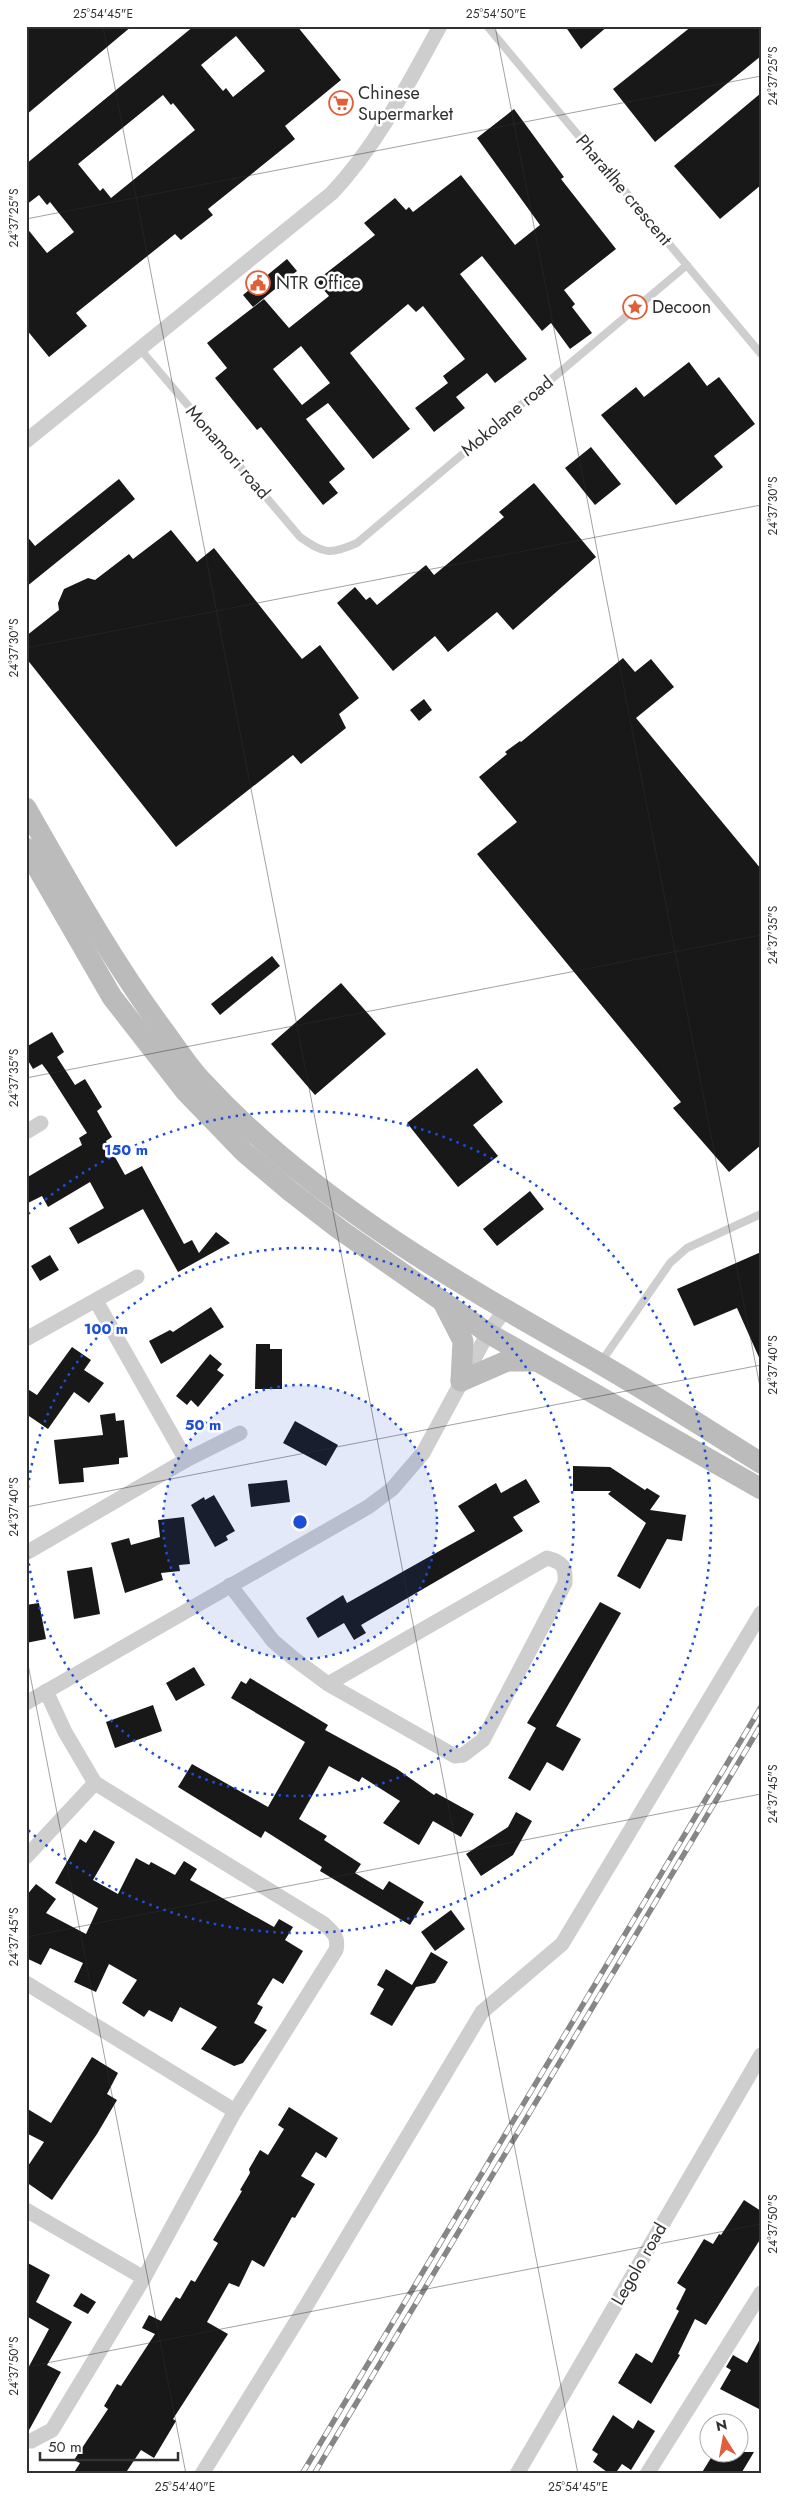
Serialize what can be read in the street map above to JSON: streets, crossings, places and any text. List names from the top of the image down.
{
  "streets": {
    "street": ["Legolo road"],
    "lane": ["Pharatlhe crescent", "Mokolane road", "Monamori road"]
  },
  "crossings": [
    ["Pharatlhe crescent", "Mokolane road"],
    ["Mokolane road", "Monamori road"]
  ],
  "places": {
    "supermarket": ["Chinese Supermarket"],
    "public building": ["NTR Office"],
    "place": ["Decoon"]
  },
  "scale_bar": "50 m",
  "north": "top",
  "coordinates": [
    "25°54'45\"E",
    "25°54'50\"E",
    "24°37'25\"S",
    "24°37'30\"S",
    "24°37'35\"S",
    "24°37'40\"S",
    "24°37'45\"S",
    "24°37'50\"S",
    "25°54'40\"E"
  ],
  "rings": ["150 m", "100 m", "50 m"]
}
